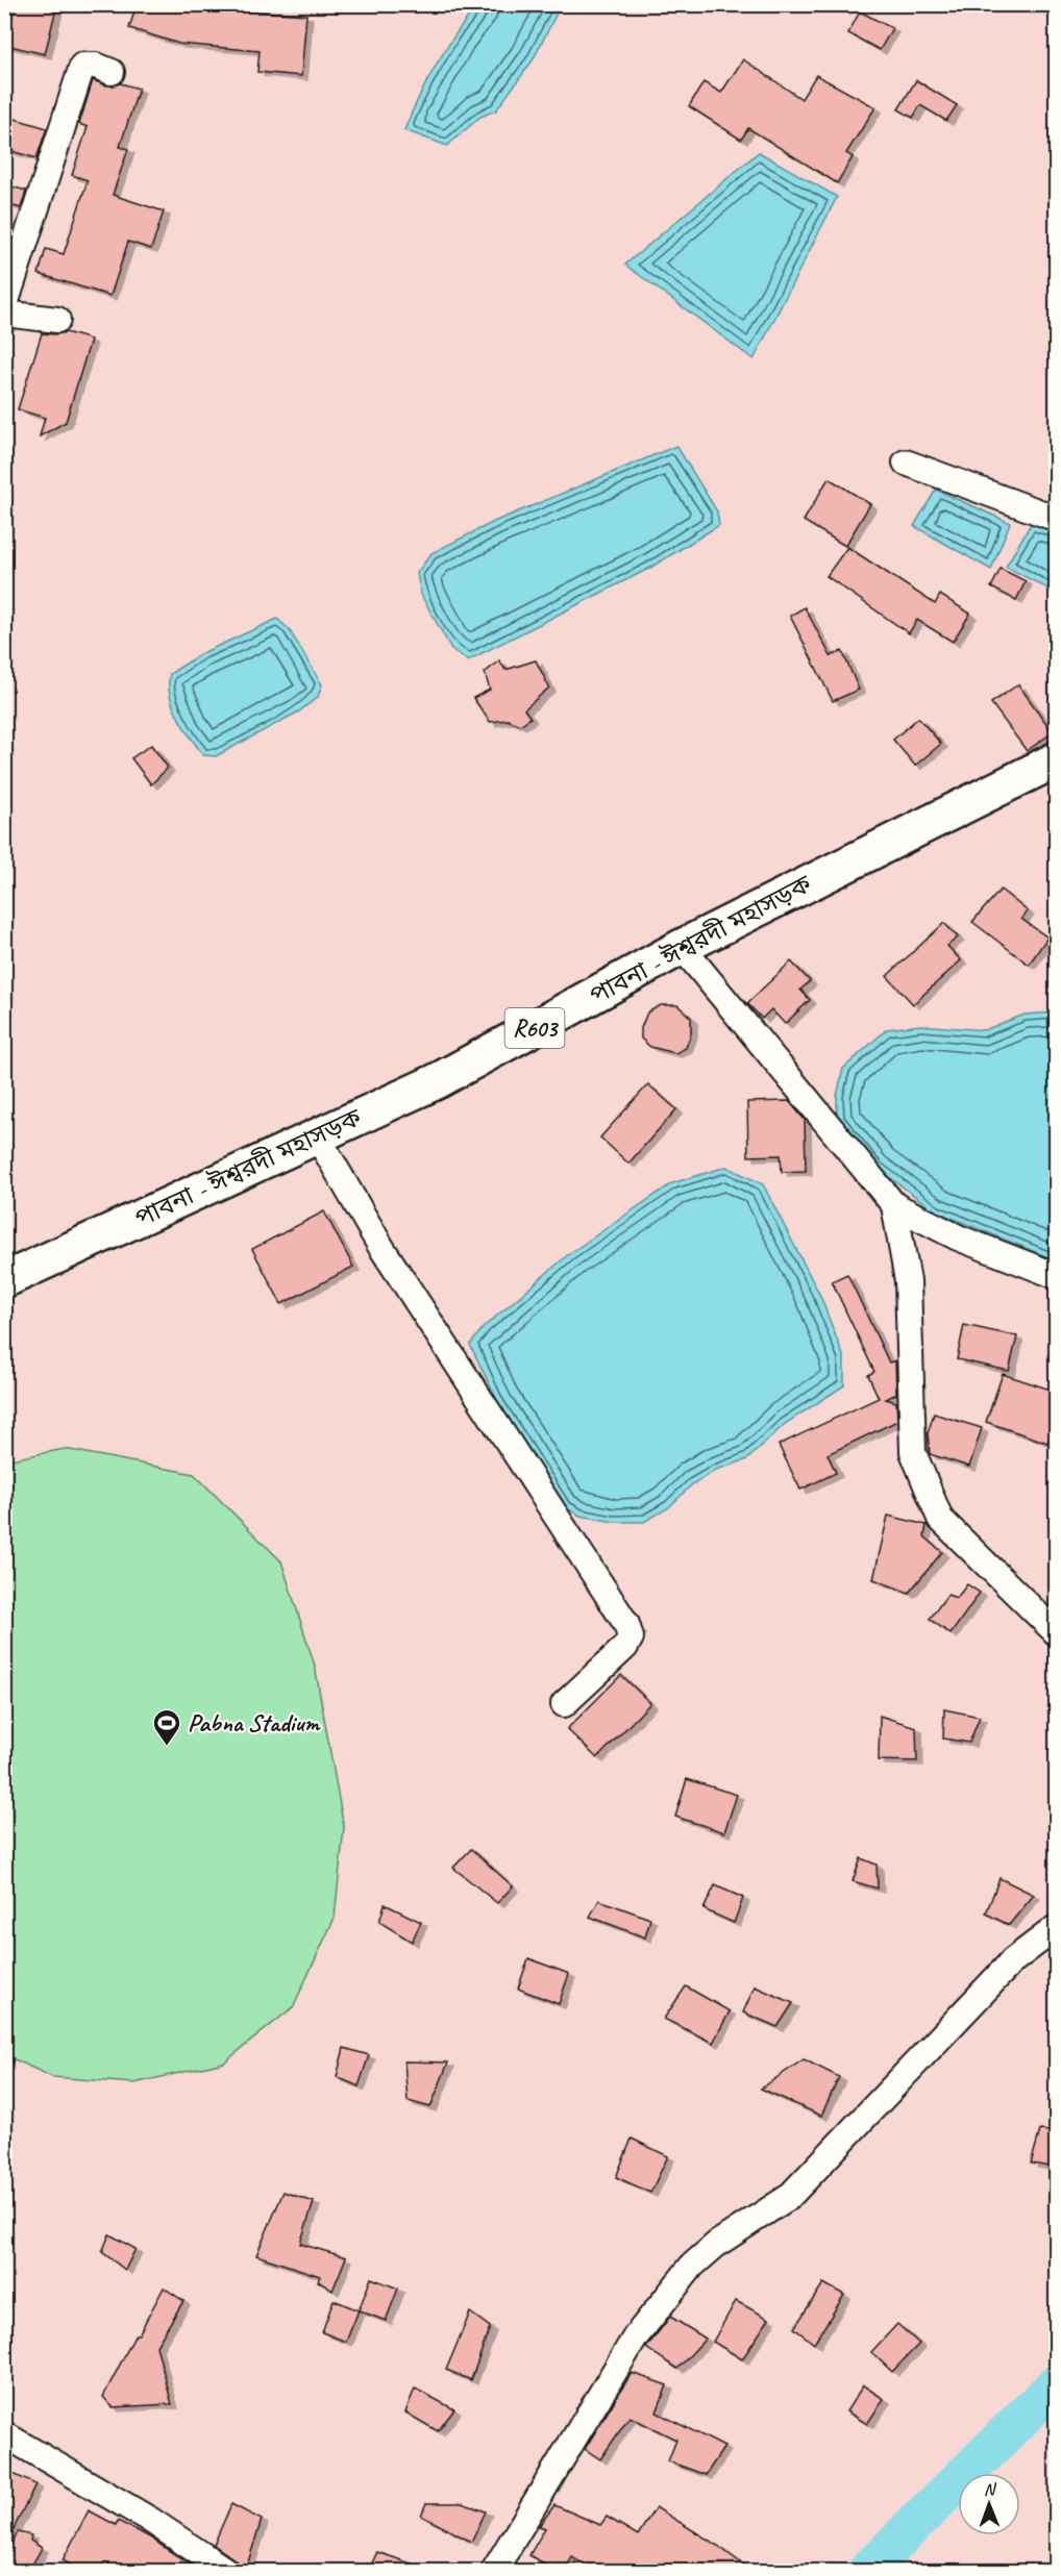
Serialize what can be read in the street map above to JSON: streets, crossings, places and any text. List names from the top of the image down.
{
  "streets": {
    "main road": ["পাবনা - ঈশ্বরদী মহাসড়ক", "R603"]
  },
  "places": {
    "sports": ["Pabna Stadium"]
  },
  "north": "top"
}
